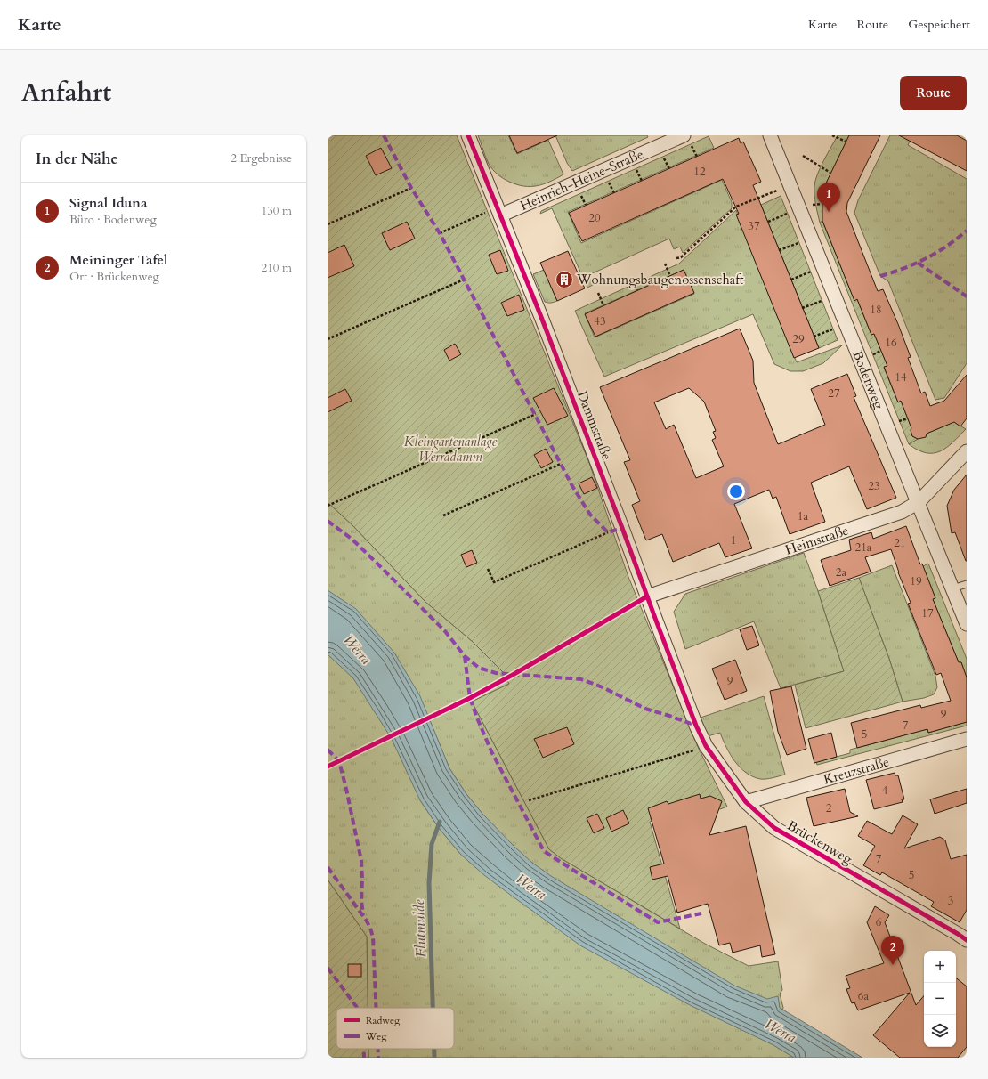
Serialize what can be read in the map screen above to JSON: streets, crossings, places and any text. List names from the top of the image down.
{
  "streets": {
    "street": [
      "Heinrich-Heine-Straße",
      "Bodenweg",
      "Dammstraße",
      "Heimstraße",
      "Kreuzstraße",
      "Brückenweg"
    ]
  },
  "crossings": [
    ["Heinrich-Heine-Straße", "Dammstraße"],
    ["Bodenweg", "Heimstraße"],
    ["Dammstraße", "Heimstraße"],
    ["Dammstraße", "Brückenweg"],
    ["Kreuzstraße", "Brückenweg"]
  ],
  "water": ["Werra", "Flutmulde"],
  "parks": ["Kleingartenanlage Werradamm"],
  "places": {
    "building": ["Wohnungsbaugenossenschaft"]
  },
  "house_numbers": [
    "12",
    "20",
    "37",
    "18",
    "43",
    "29",
    "16",
    "14",
    "27",
    "23",
    "1a",
    "1",
    "21",
    "21a",
    "2a",
    "19",
    "17",
    "9",
    "9",
    "7",
    "5",
    "4",
    "2",
    "7",
    "5",
    "3",
    "6",
    "6a"
  ],
  "legend": ["Radweg", "Weg"],
  "page": {
    "header": "Karte",
    "nav": ["Karte", "Route", "Gespeichert"],
    "title": "Anfahrt",
    "buttons": "Route",
    "heading": ["In der Nähe", "2 Ergebnisse"],
    "list": [
      {
        "mark": "1",
        "name": "Signal Iduna",
        "note": "Büro · Bodenweg",
        "value": "130 m"
      },
      {
        "mark": "2",
        "name": "Meininger Tafel",
        "note": "Ort · Brückenweg",
        "value": "210 m"
      }
    ],
    "pins": ["1", "2"],
    "map_buttons": ["+", "−"]
  }
}
